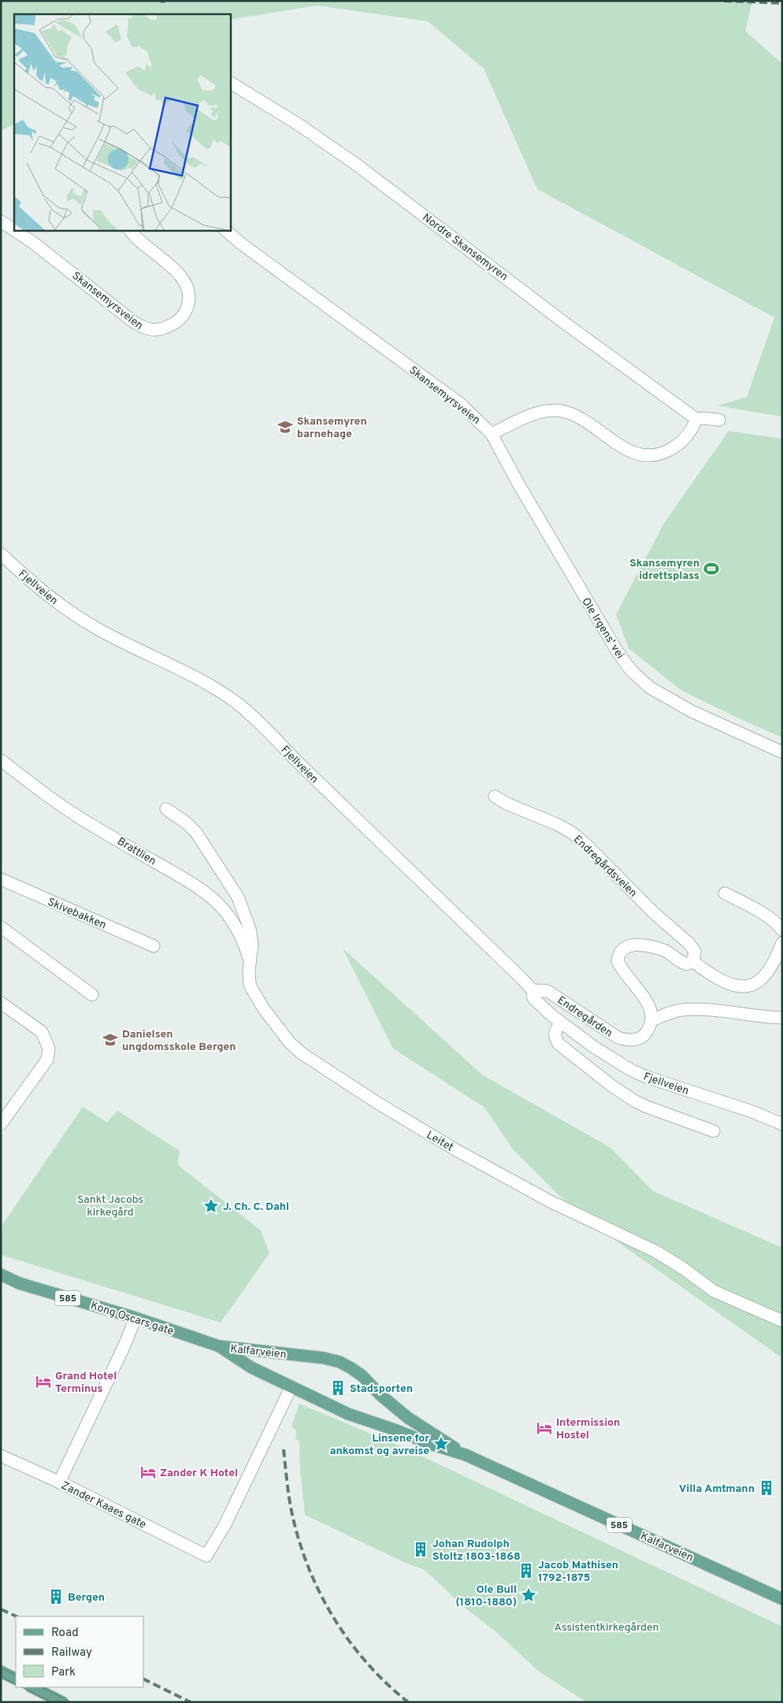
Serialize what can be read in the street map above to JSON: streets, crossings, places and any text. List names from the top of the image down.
{
  "streets": {
    "main road": ["585", "Kong Oscars gate", "Kalfarveien"],
    "street": [
      "Nordre Skansemyren",
      "Skansemyrsveien",
      "Fjellveien",
      "Ole Irgens' vei",
      "Brattlien",
      "Endregårdsveien",
      "Skivebakken",
      "Endregården",
      "Leitet",
      "Zander Kaaes gate"
    ]
  },
  "crossings": [
    ["Skansemyrsveien", "Ole Irgens' vei"],
    ["Fjellveien", "Endregården"],
    ["Brattlien", "Leitet"],
    ["Kong Oscars gate", "Kalfarveien"],
    ["Kalfarveien", "Zander Kaaes gate"]
  ],
  "parks": ["Sankt Jacobs kirkegård", "Assistentkirkegården"],
  "places": {
    "school or university": ["Skansemyren barnehage", "Danielsen ungdomsskole Bergen"],
    "sports": ["Skansemyren idrettsplass"],
    "place": ["J. Ch. C. Dahl", "Linsene for ankomst og avreise", "Ole Bull (1810-1880)"],
    "hotel": ["Grand Hotel Terminus", "Intermission Hostel", "Zander K Hotel"],
    "building": [
      "Stadsporten",
      "Villa Amtmann",
      "Johan Rudolph Stoltz 1803-1868",
      "Jacob Mathisen 1792-1875",
      "Bergen"
    ]
  },
  "legend": ["Road", "Railway", "Park"]
}
